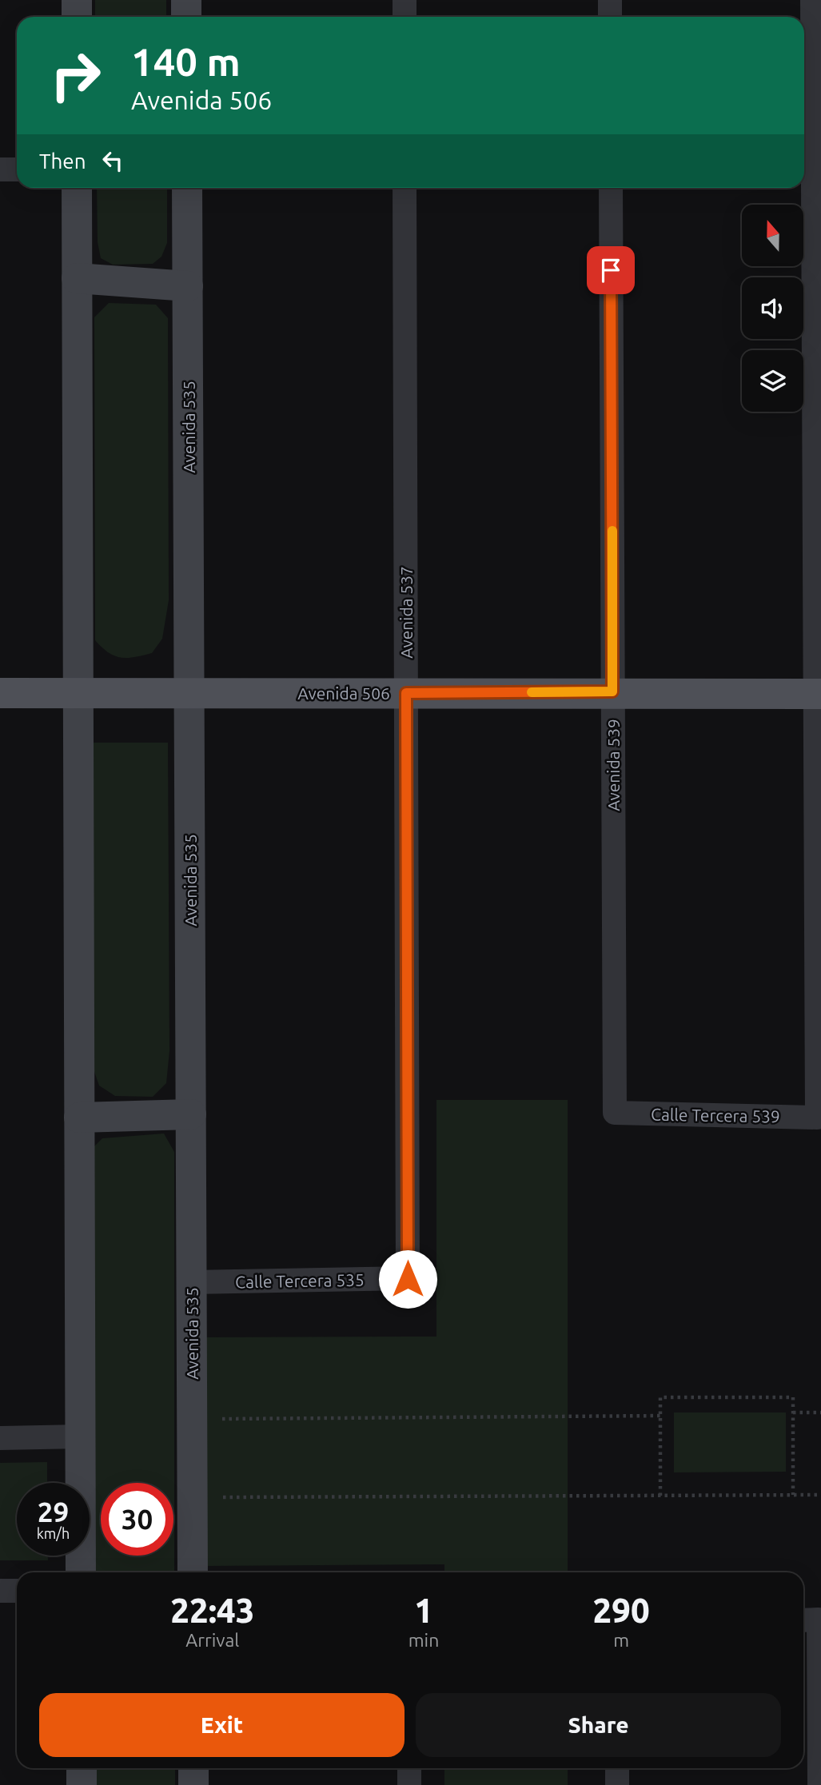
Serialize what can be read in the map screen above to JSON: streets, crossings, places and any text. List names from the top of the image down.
{
  "streets": {
    "main road": ["Avenida 506"],
    "street": [
      "Avenida 535",
      "Avenida 537",
      "Avenida 539",
      "Calle Tercera 539",
      "Calle Tercera 535"
    ]
  },
  "crossings": [
    ["Avenida 535", "Avenida 506"],
    ["Avenida 535", "Calle Tercera 535"],
    ["Avenida 537", "Avenida 506"],
    ["Avenida 537", "Calle Tercera 535"],
    ["Avenida 506", "Avenida 539"],
    ["Avenida 506", "Calle Tercera 539"],
    ["Avenida 539", "Calle Tercera 539"]
  ],
  "north": "top",
  "page": {
    "turn": ["140 m", "Avenida 506"],
    "then": "Then",
    "speed": "29 km/h",
    "limit": "30",
    "eta": [
      "22:43",
      "Arrival",
      "1",
      "min",
      "290",
      "m"
    ],
    "buttons": ["Exit", "Share"]
  }
}
